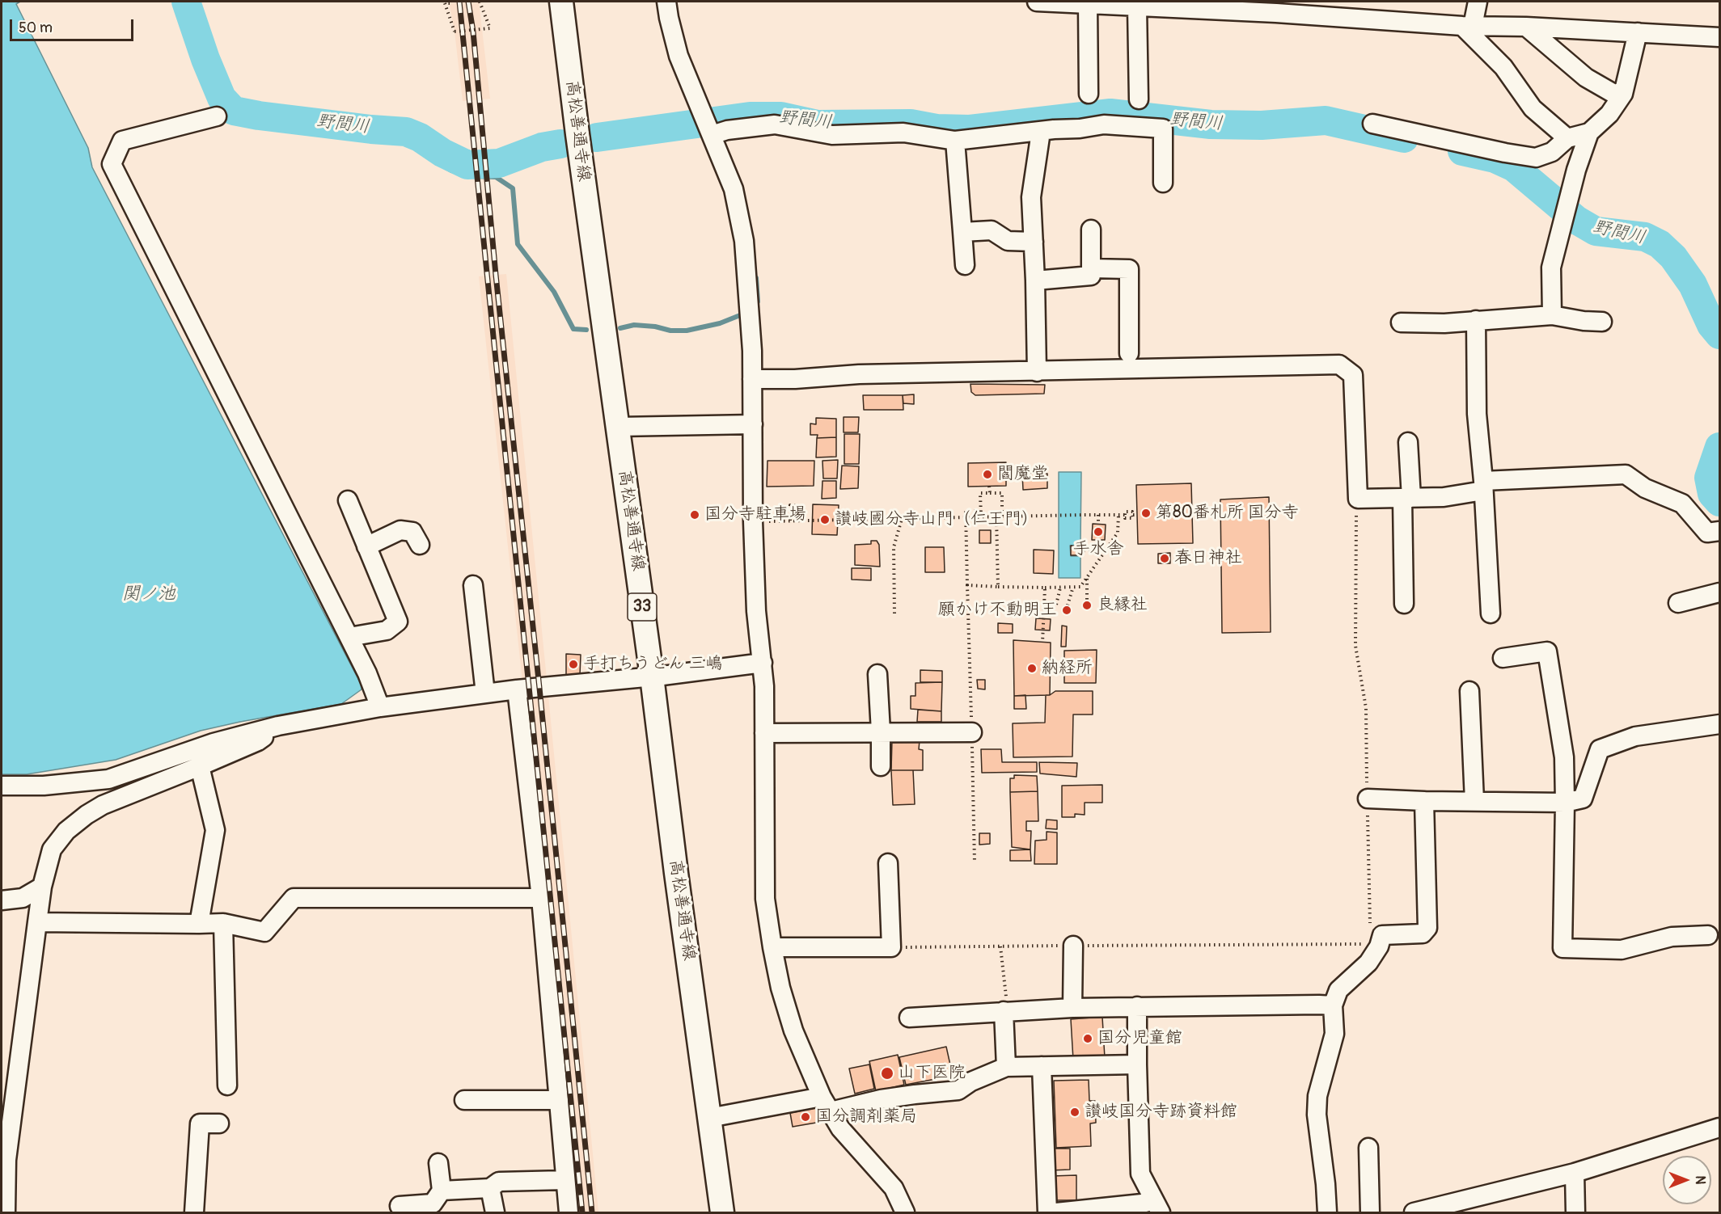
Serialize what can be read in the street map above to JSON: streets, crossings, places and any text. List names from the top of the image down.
{
  "streets": {
    "main road": ["高松善通寺線", "33"]
  },
  "water": ["野間川", "関ノ池"],
  "places": [
    "閻魔堂",
    "第80番札所 国分寺",
    "国分寺駐車場",
    "讃岐國分寺山門（仁王門）",
    "手水舎",
    "春日神社",
    "良縁社",
    "願かけ不動明王",
    "手打ちうどん 三嶋",
    "納経所",
    "国分児童館",
    "山下医院",
    "讃岐国分寺跡資料館",
    "国分調剤薬局"
  ],
  "scale_bar": "50 m",
  "north": "right"
}
